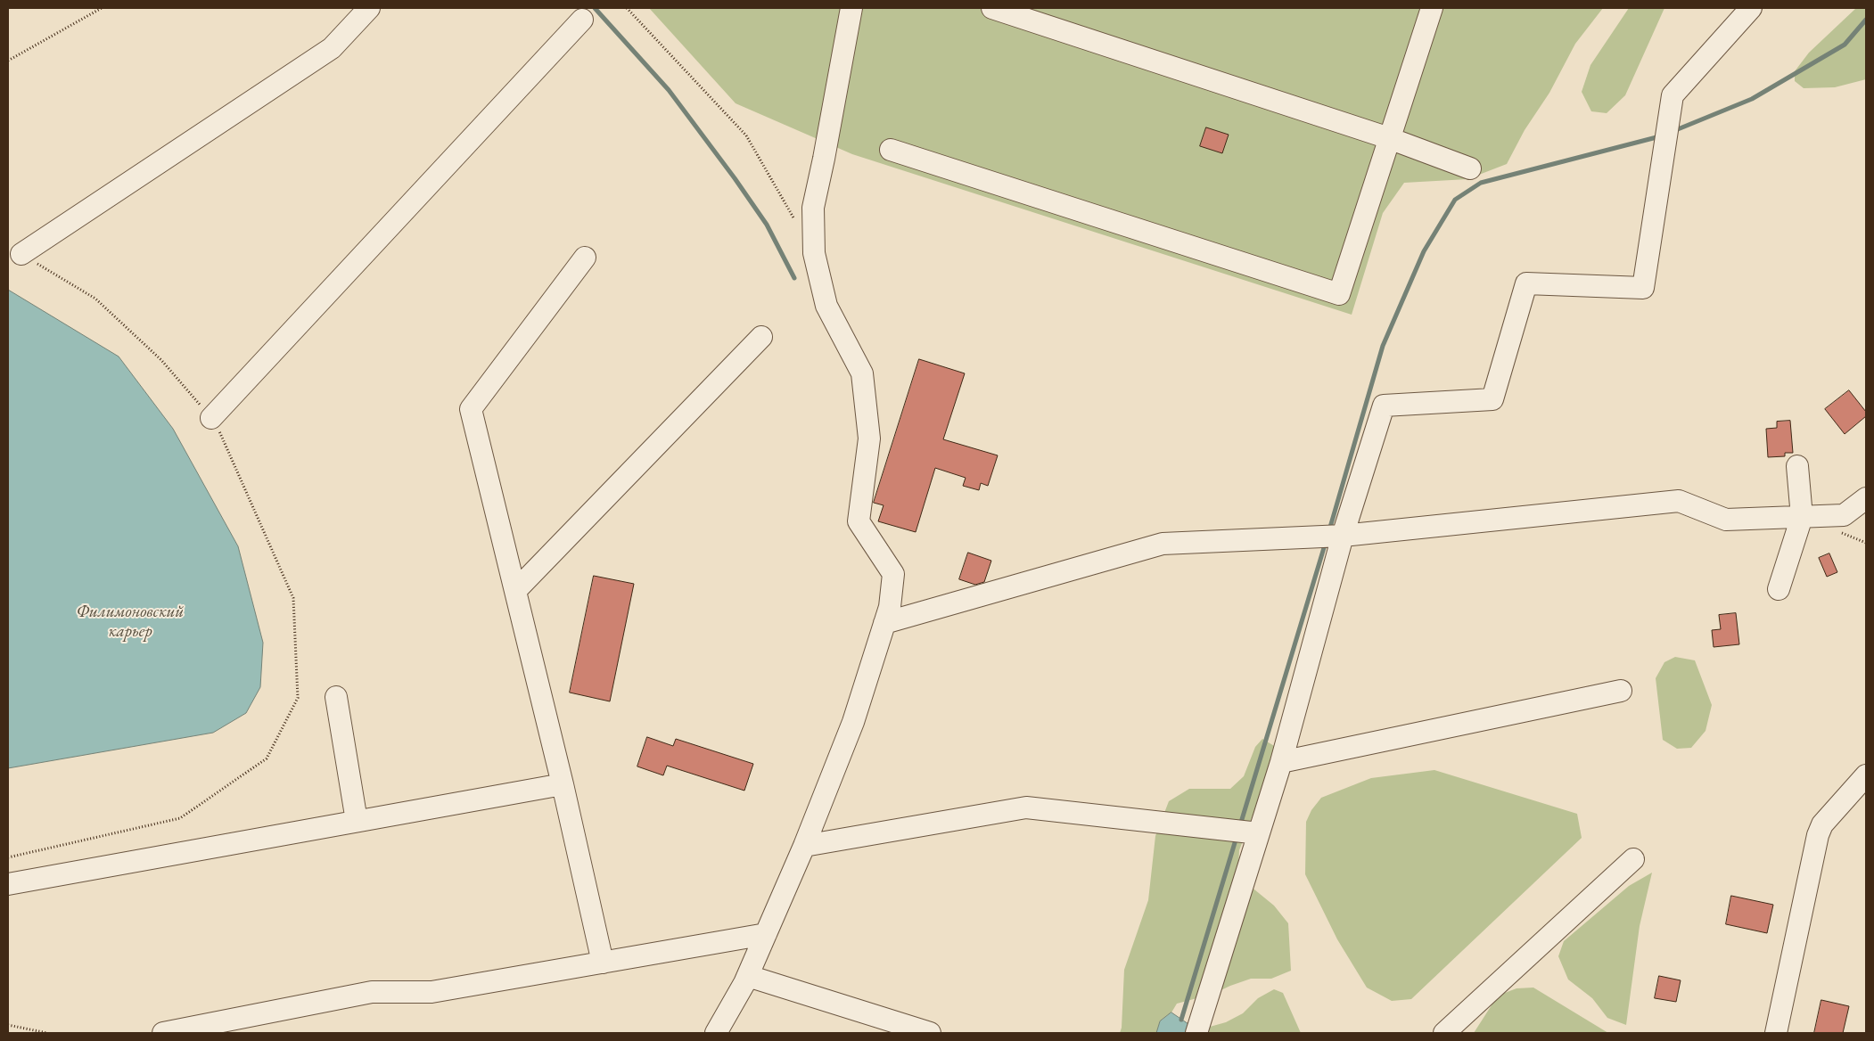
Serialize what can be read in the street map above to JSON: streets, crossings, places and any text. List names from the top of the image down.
{
  "water": ["Филимоновский карьер"]
}
